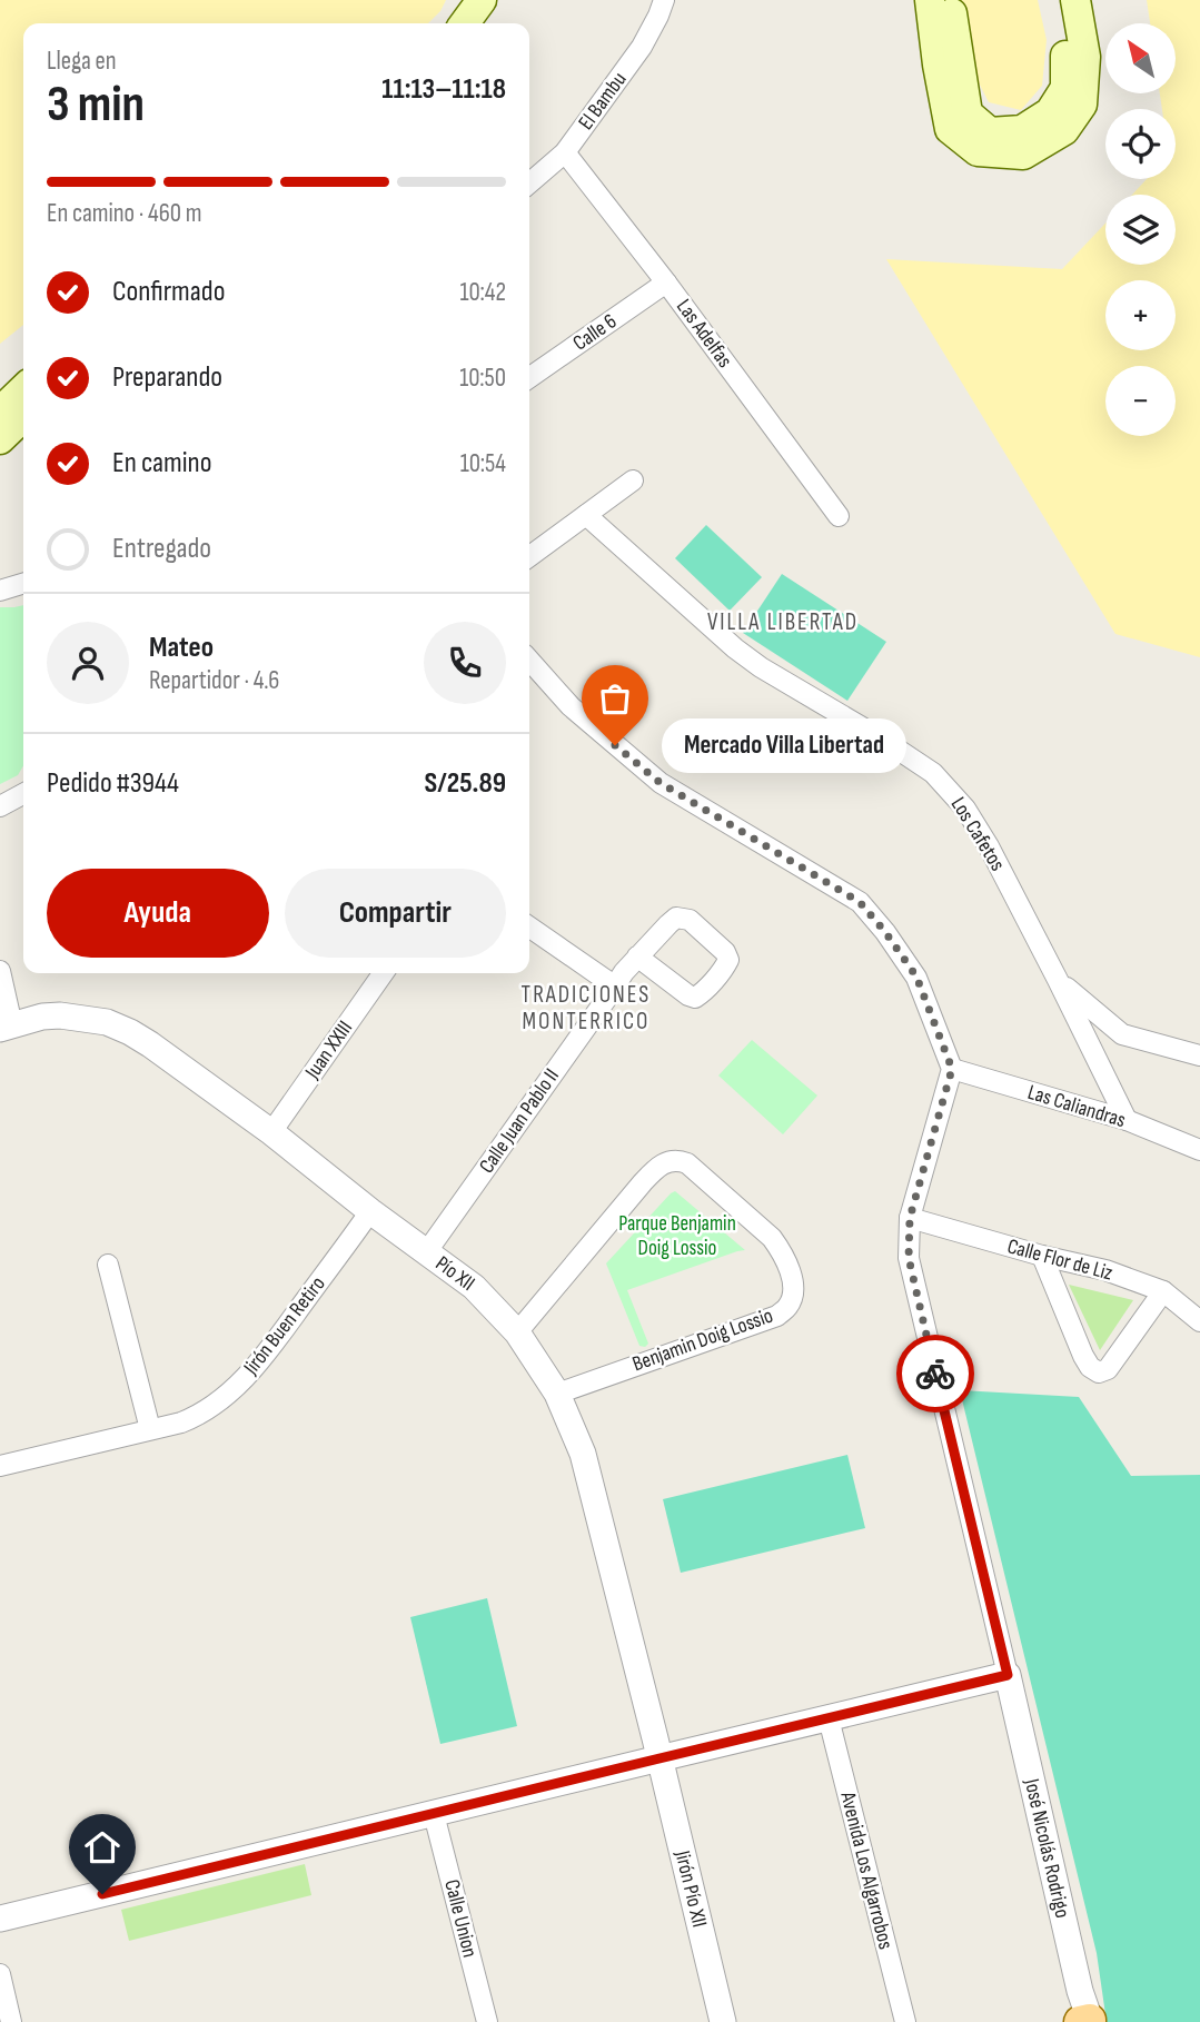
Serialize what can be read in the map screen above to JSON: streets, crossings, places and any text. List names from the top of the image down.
{
  "streets": {
    "street": [
      "El Bambu",
      "Calle 6",
      "Las Adelfas",
      "Los Cafetos",
      "Juan XXIII",
      "Las Caliandras",
      "Calle Juan Pablo II",
      "Calle Flor de Liz",
      "Pío XII",
      "Jirón Buen Retiro",
      "Benjamin Doig Lossio",
      "José Nicolás Rodrigo",
      "Avenida Los Algarrobos",
      "Jirón Pío XII",
      "Calle Union"
    ]
  },
  "crossings": [
    ["El Bambu", "Las Adelfas"],
    ["Calle 6", "Las Adelfas"],
    ["Los Cafetos", "Las Caliandras"],
    ["Juan XXIII", "Pío XII"],
    ["Calle Juan Pablo II", "Pío XII"],
    ["Pío XII", "Jirón Buen Retiro"],
    ["Pío XII", "Benjamin Doig Lossio"],
    ["Pío XII", "Jirón Pío XII"]
  ],
  "districts": ["VILLA LIBERTAD", "TRADICIONES MONTERRICO"],
  "parks": ["Parque Benjamin Doig Lossio"],
  "places": ["Mercado Villa Libertad"],
  "north": "top left",
  "page": {
    "map_buttons": ["+", "−"],
    "heading": ["3 min", "Llega en", "11:13–11:18"],
    "panel": [
      "Mateo",
      "Repartidor · 4.6",
      "Pedido #3944",
      "S/25.89"
    ],
    "bar": "En camino · 460 m",
    "list": [
      ["Confirmado", "10:42"],
      ["Preparando", "10:50"],
      ["En camino", "10:54"],
      "Entregado"
    ],
    "bubble": "Mercado Villa Libertad",
    "buttons": ["Ayuda", "Compartir"]
  }
}
